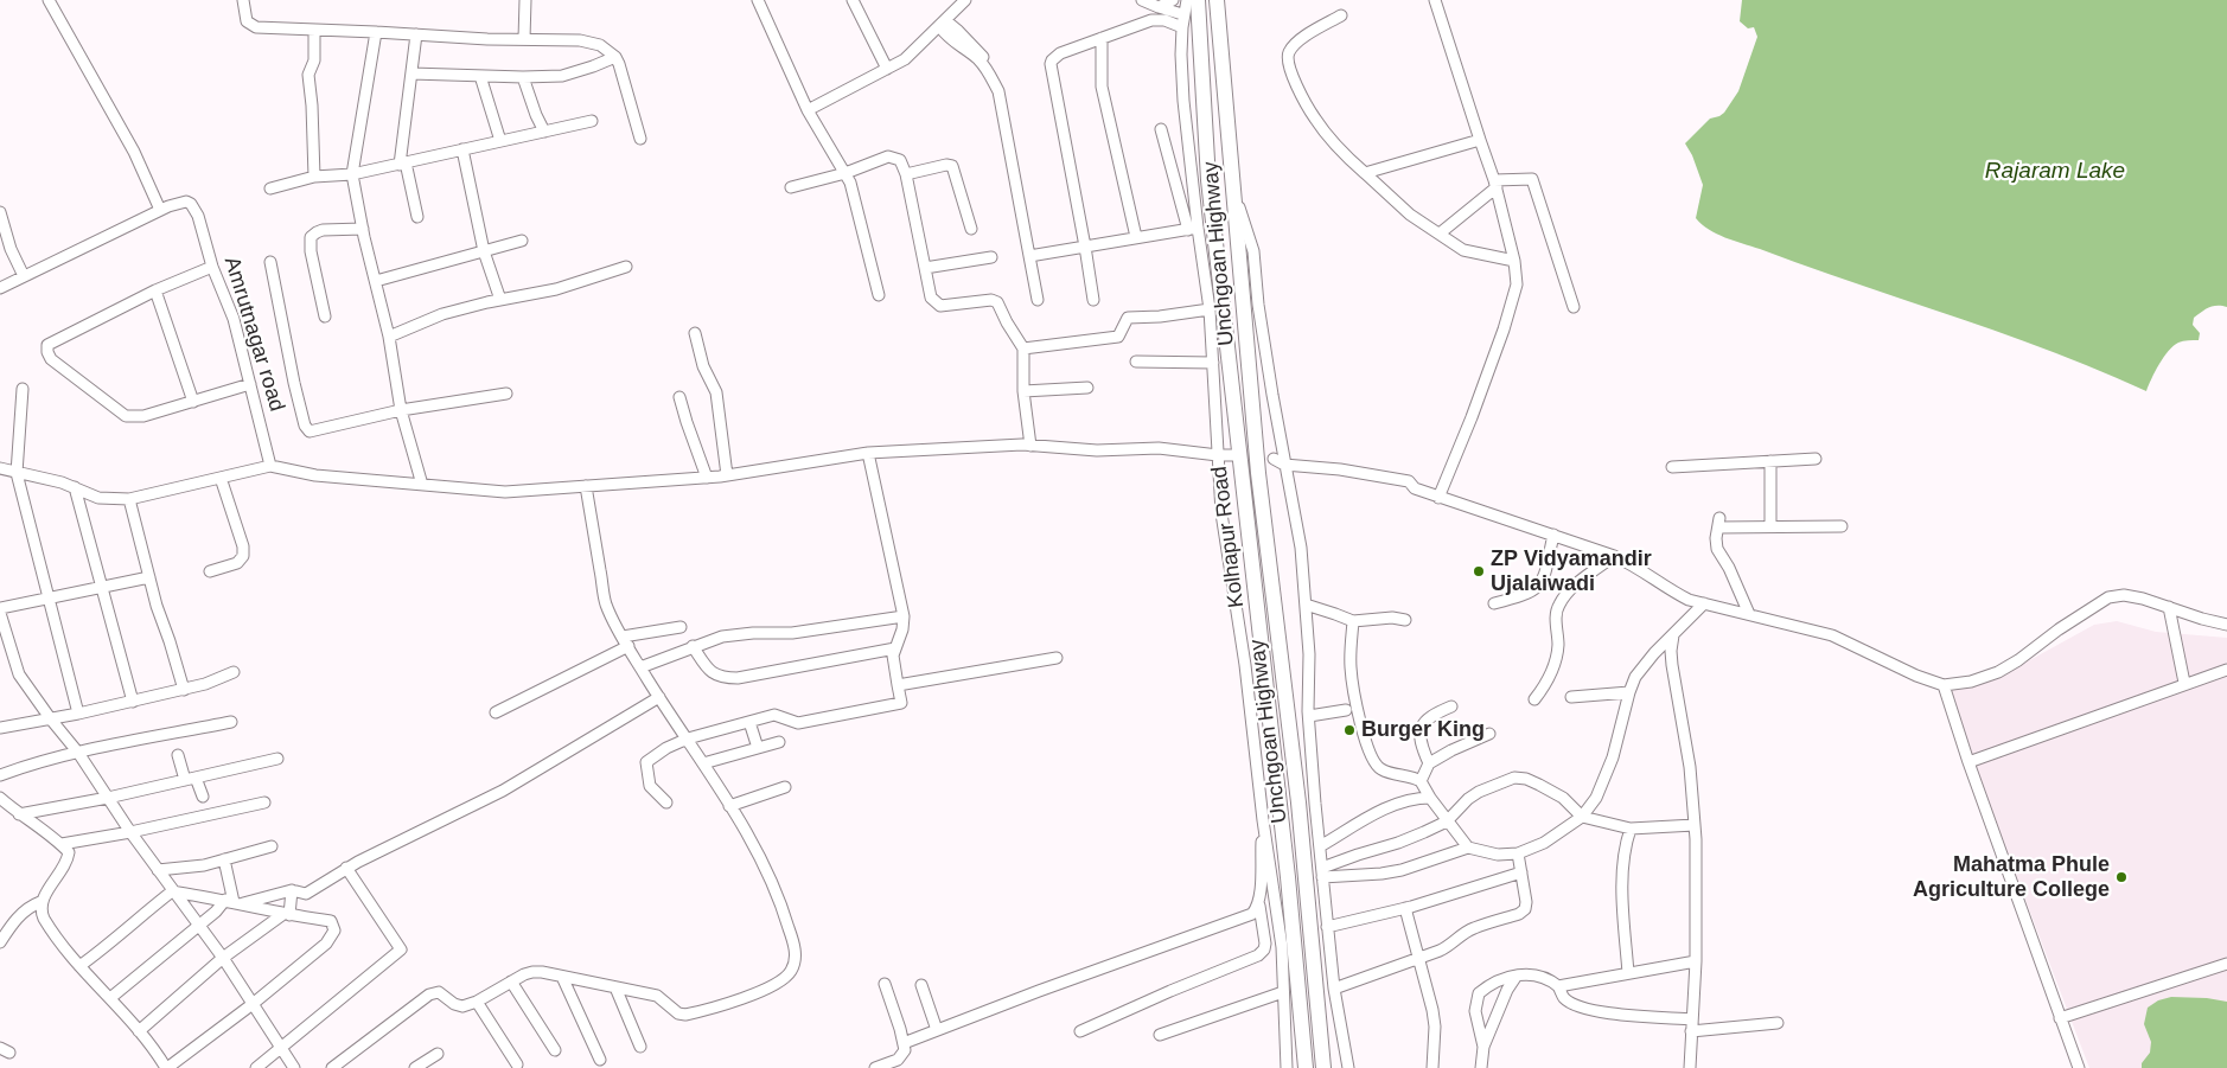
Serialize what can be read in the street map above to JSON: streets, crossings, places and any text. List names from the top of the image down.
{
  "streets": {
    "highway": ["Unchgoan Highway", "Kolhapur Road"],
    "street": ["Amrutnagar road"]
  },
  "water": ["Rajaram Lake"],
  "places": ["ZP Vidyamandir Ujalaiwadi", "Burger King", "Mahatma Phule Agriculture College"]
}
